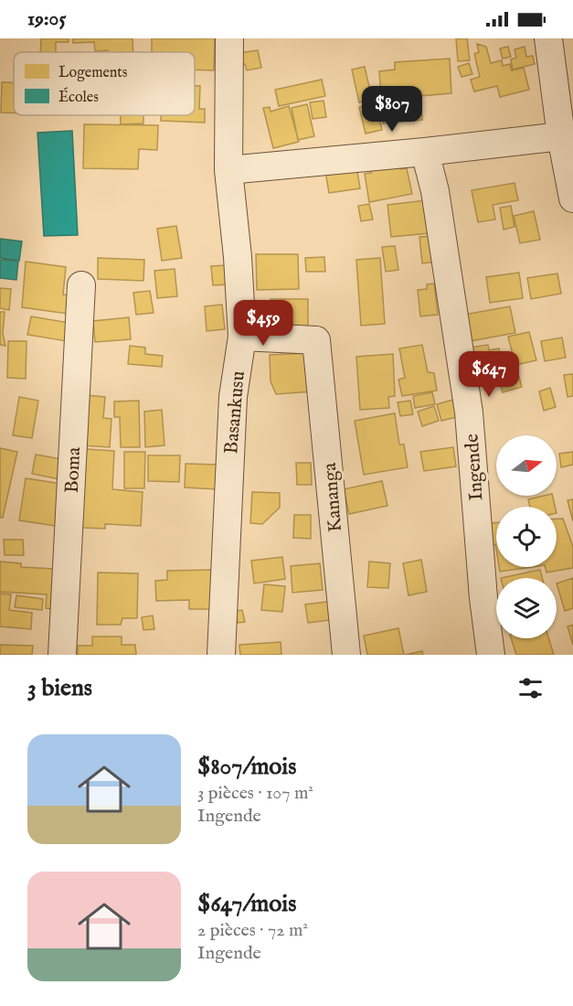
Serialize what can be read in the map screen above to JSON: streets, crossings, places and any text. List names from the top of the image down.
{
  "streets": {
    "street": [
      "Basankusu",
      "Ingende",
      "Boma",
      "Kananga"
    ]
  },
  "crossings": [
    ["Basankusu", "Kananga"]
  ],
  "legend": ["Logements", "Écoles"],
  "north": "right",
  "page": {
    "status": "19:05",
    "price": ["$807", "$459", "$647"],
    "heading": "3 biens",
    "list": [
      {
        "name": "$807/mois",
        "note": "3 pièces · 107 m² · Ingende"
      },
      {
        "name": "$647/mois",
        "note": "2 pièces · 72 m² · Ingende"
      }
    ]
  }
}
